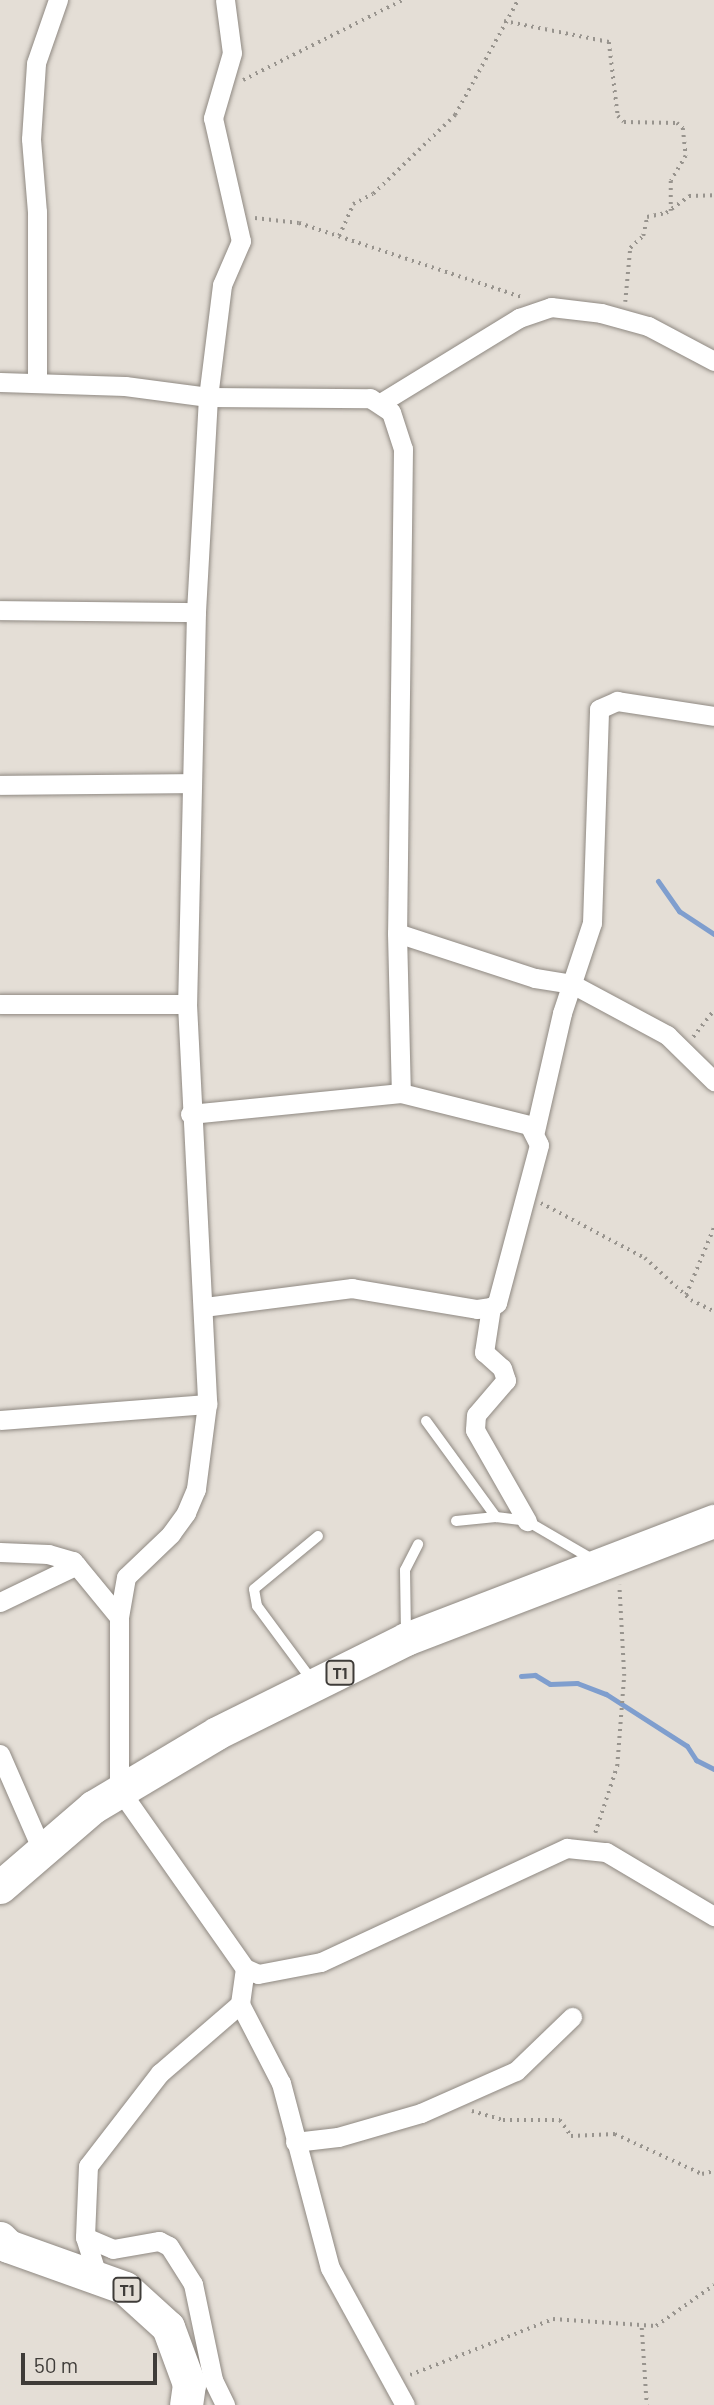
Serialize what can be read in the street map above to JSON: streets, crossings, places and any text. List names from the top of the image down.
{
  "streets": {
    "highway": ["T1"]
  },
  "scale_bar": "50 m"
}
